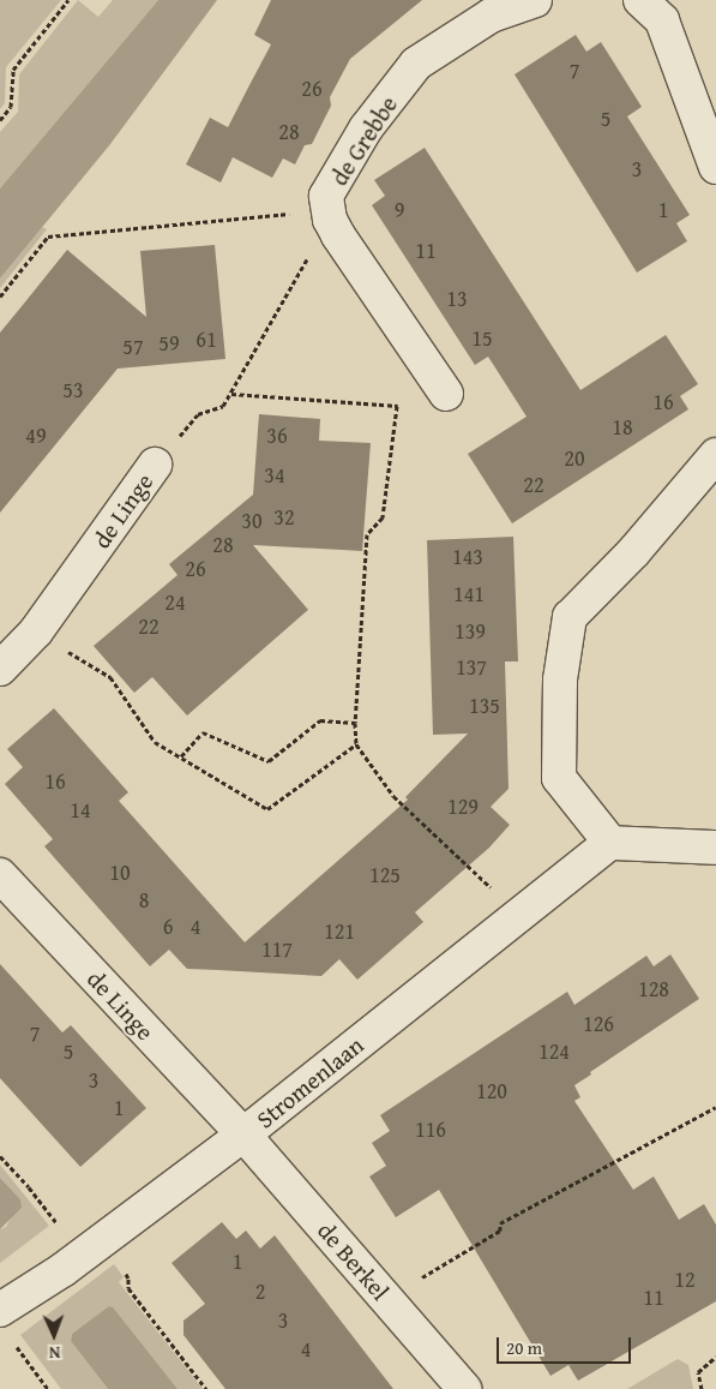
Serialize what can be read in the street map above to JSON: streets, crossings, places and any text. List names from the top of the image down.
{
  "streets": {
    "street": [
      "de Grebbe",
      "de Linge",
      "Stromenlaan",
      "de Berkel"
    ]
  },
  "crossings": [
    ["de Linge", "Stromenlaan"],
    ["de Linge", "de Berkel"],
    ["Stromenlaan", "de Berkel"]
  ],
  "house_numbers": [
    "7",
    "26",
    "5",
    "28",
    "3",
    "9",
    "1",
    "11",
    "13",
    "15",
    "61",
    "59",
    "57",
    "53",
    "16",
    "18",
    "49",
    "36",
    "20",
    "34",
    "22",
    "32",
    "30",
    "28",
    "143",
    "26",
    "141",
    "24",
    "22",
    "139",
    "137",
    "135",
    "16",
    "129",
    "14",
    "10",
    "125",
    "8",
    "6",
    "4",
    "121",
    "117",
    "128",
    "126",
    "7",
    "5",
    "124",
    "3",
    "120",
    "1",
    "116",
    "1",
    "12",
    "2",
    "11",
    "3",
    "4"
  ],
  "scale_bar": "20 m",
  "north": "bottom"
}
